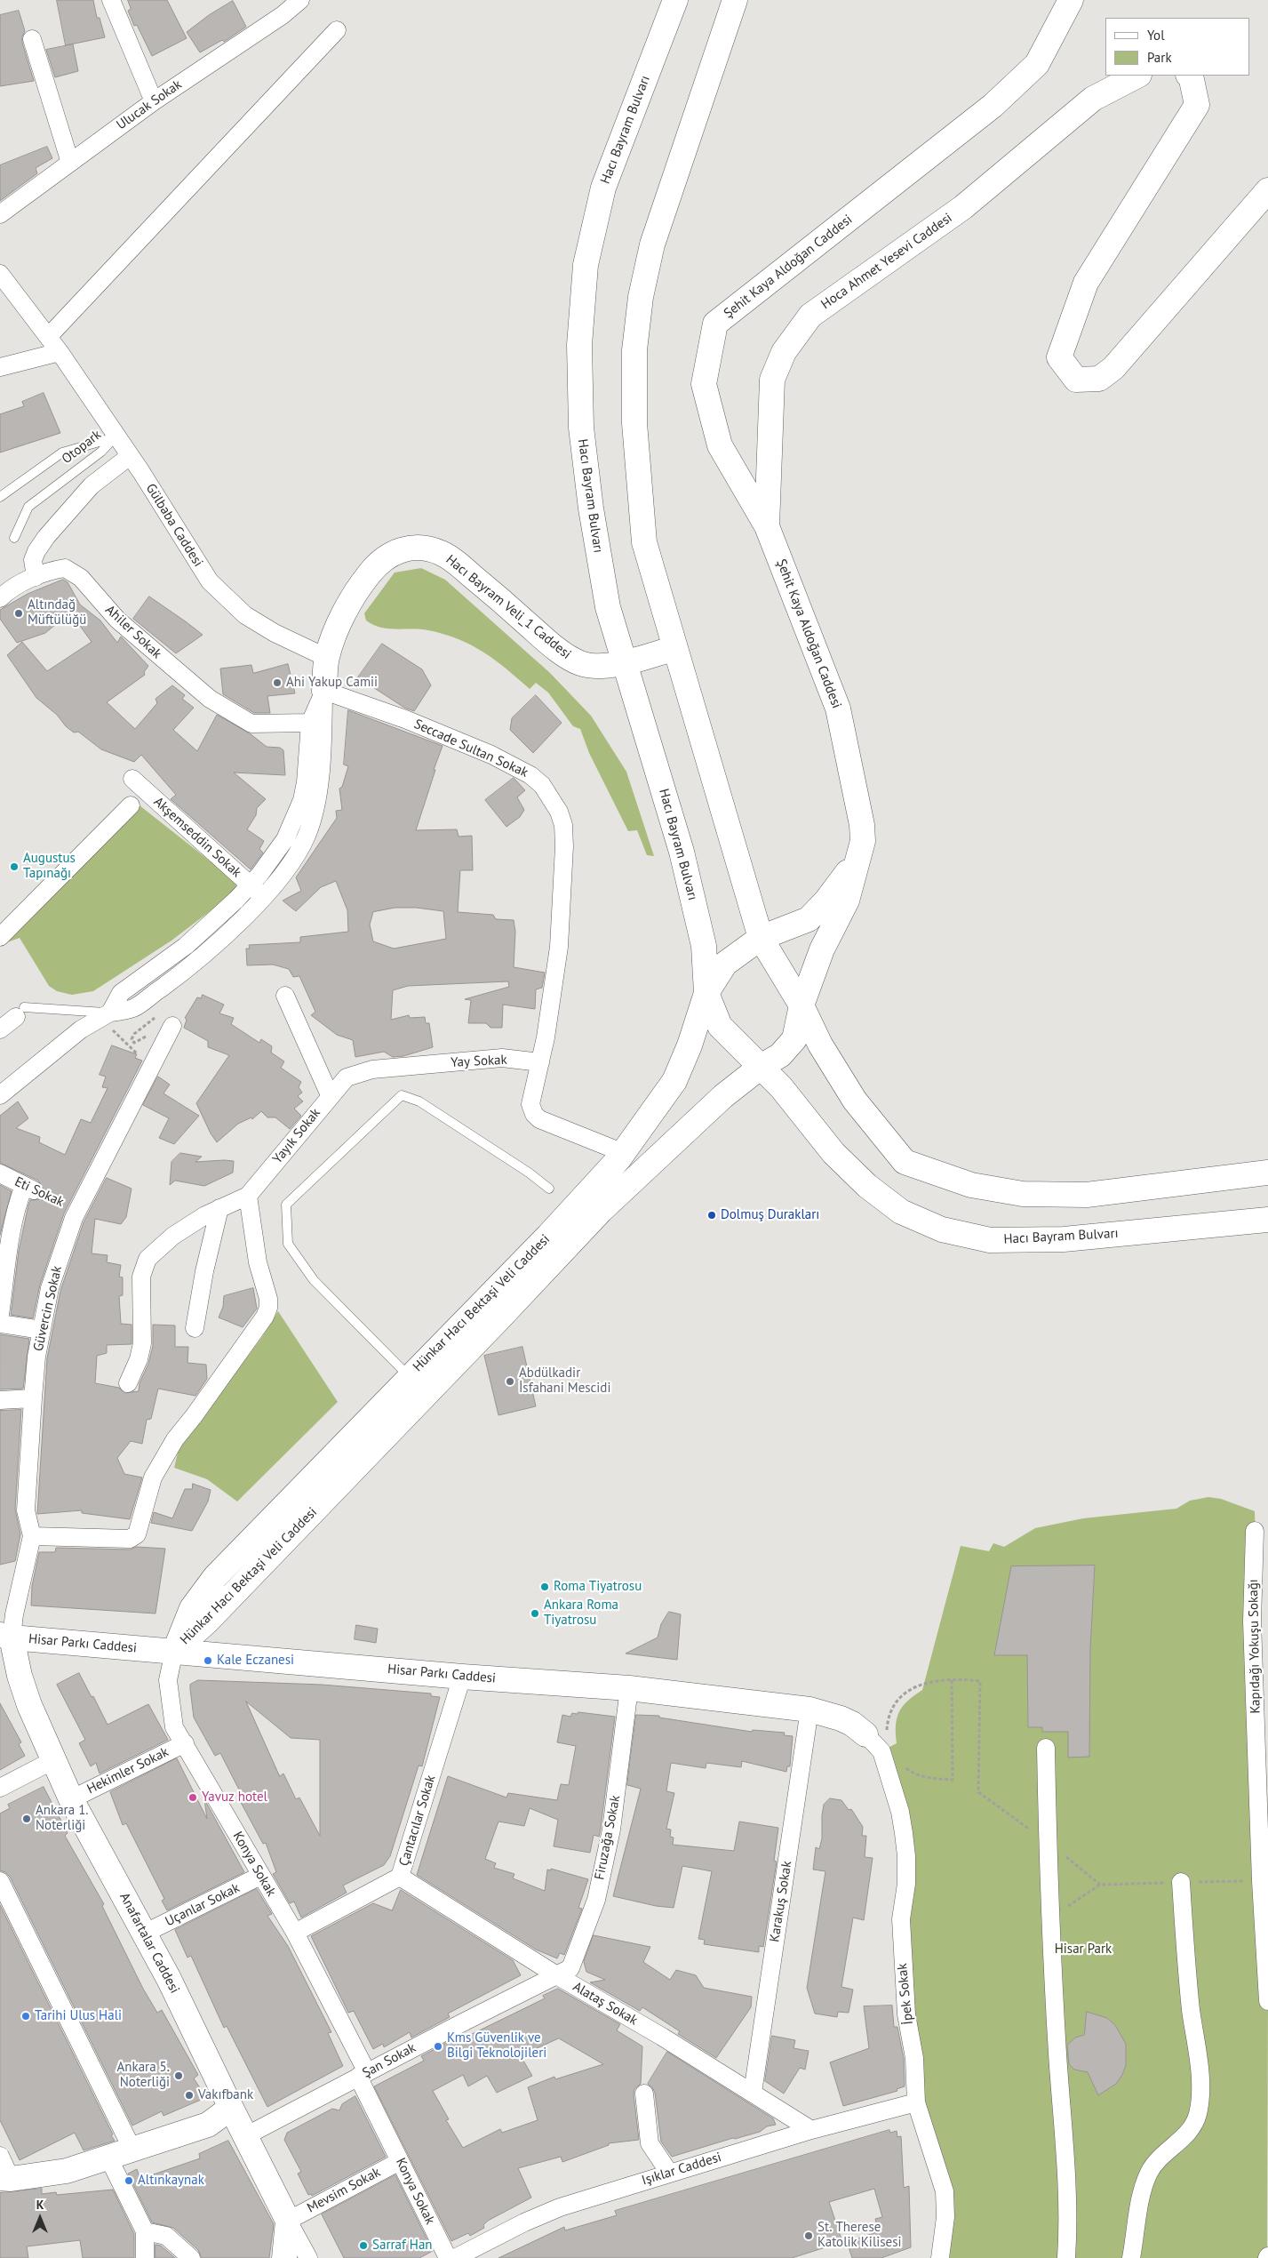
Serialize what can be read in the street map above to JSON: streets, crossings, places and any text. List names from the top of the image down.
{
  "streets": {
    "street": [
      "Ulucak Sokak",
      "Hacı Bayram Bulvarı",
      "Hoca Ahmet Yesevi Caddesi",
      "Şehit Kaya Aldoğan Caddesi",
      "Gülbaba Caddesi",
      "Hacı Bayram Veli_1 Caddesi",
      "Ahiler Sokak",
      "Seccade Sultan Sokak",
      "Akşemseddin Sokak",
      "Yay Sokak",
      "Yayık Sokak",
      "Eti Sokak",
      "Hünkar Hacı Bektaşi Veli Caddesi",
      "Güvercin Sokak",
      "Hisar Parkı Caddesi",
      "Kapıdağı Yokuşu Sokağı",
      "Hekimler Sokak",
      "Çantacılar Sokak",
      "Firuzağa Sokak",
      "Konya Sokak",
      "Karakuş Sokak",
      "Uçanlar Sokak",
      "Anafartalar Caddesi",
      "İpek Sokak",
      "Alataş Sokak",
      "Şan Sokak",
      "Işıklar Caddesi",
      "Mevsim Sokak"
    ],
    "lane": ["Otopark"]
  },
  "crossings": [
    ["Hacı Bayram Bulvarı", "Hacı Bayram Veli_1 Caddesi"],
    ["Hacı Bayram Bulvarı", "Hünkar Hacı Bektaşi Veli Caddesi"],
    ["Hoca Ahmet Yesevi Caddesi", "Şehit Kaya Aldoğan Caddesi"],
    ["Otopark", "Gülbaba Caddesi"],
    ["Gülbaba Caddesi", "Hacı Bayram Veli_1 Caddesi"],
    ["Hacı Bayram Veli_1 Caddesi", "Ahiler Sokak"],
    ["Hacı Bayram Veli_1 Caddesi", "Seccade Sultan Sokak"],
    ["Hacı Bayram Veli_1 Caddesi", "Akşemseddin Sokak"],
    ["Seccade Sultan Sokak", "Yay Sokak"],
    ["Yay Sokak", "Yayık Sokak"],
    ["Eti Sokak", "Güvercin Sokak"],
    ["Hünkar Hacı Bektaşi Veli Caddesi", "Hisar Parkı Caddesi"],
    ["Hünkar Hacı Bektaşi Veli Caddesi", "Konya Sokak"],
    ["Güvercin Sokak", "Hisar Parkı Caddesi"],
    ["Güvercin Sokak", "Anafartalar Caddesi"],
    ["Hisar Parkı Caddesi", "Çantacılar Sokak"],
    ["Hisar Parkı Caddesi", "Firuzağa Sokak"],
    ["Hisar Parkı Caddesi", "Konya Sokak"],
    ["Hisar Parkı Caddesi", "Karakuş Sokak"],
    ["Hisar Parkı Caddesi", "Anafartalar Caddesi"],
    ["Hisar Parkı Caddesi", "İpek Sokak"],
    ["Hekimler Sokak", "Konya Sokak"],
    ["Hekimler Sokak", "Anafartalar Caddesi"],
    ["Çantacılar Sokak", "Konya Sokak"],
    ["Çantacılar Sokak", "Alataş Sokak"],
    ["Firuzağa Sokak", "Alataş Sokak"],
    ["Firuzağa Sokak", "Şan Sokak"],
    ["Konya Sokak", "Uçanlar Sokak"],
    ["Konya Sokak", "Şan Sokak"],
    ["Konya Sokak", "Mevsim Sokak"],
    ["Karakuş Sokak", "Alataş Sokak"],
    ["Uçanlar Sokak", "Anafartalar Caddesi"],
    ["Anafartalar Caddesi", "Şan Sokak"],
    ["Anafartalar Caddesi", "Mevsim Sokak"],
    ["İpek Sokak", "Işıklar Caddesi"],
    ["Alataş Sokak", "Şan Sokak"],
    ["Alataş Sokak", "Işıklar Caddesi"]
  ],
  "parks": ["Hisar Park"],
  "places": [
    "Altındağ Müftülüğü",
    "Ahi Yakup Camii",
    "Augustus Tapınağı",
    "Dolmuş Durakları",
    "Abdülkadir İsfahani Mescidi",
    "Roma Tiyatrosu",
    "Ankara Roma Tiyatrosu",
    "Kale Eczanesi",
    "Yavuz hotel",
    "Ankara 1. Noterliği",
    "Tarihi Ulus Hali",
    "Kms Güvenlik ve Bilgi Teknolojileri",
    "Ankara 5. Noterliği",
    "Vakıfbank",
    "Altınkaynak",
    "St. Therese Katolik Kilisesi",
    "Sarraf Han"
  ],
  "legend": ["Yol", "Park"],
  "north": "top"
}
